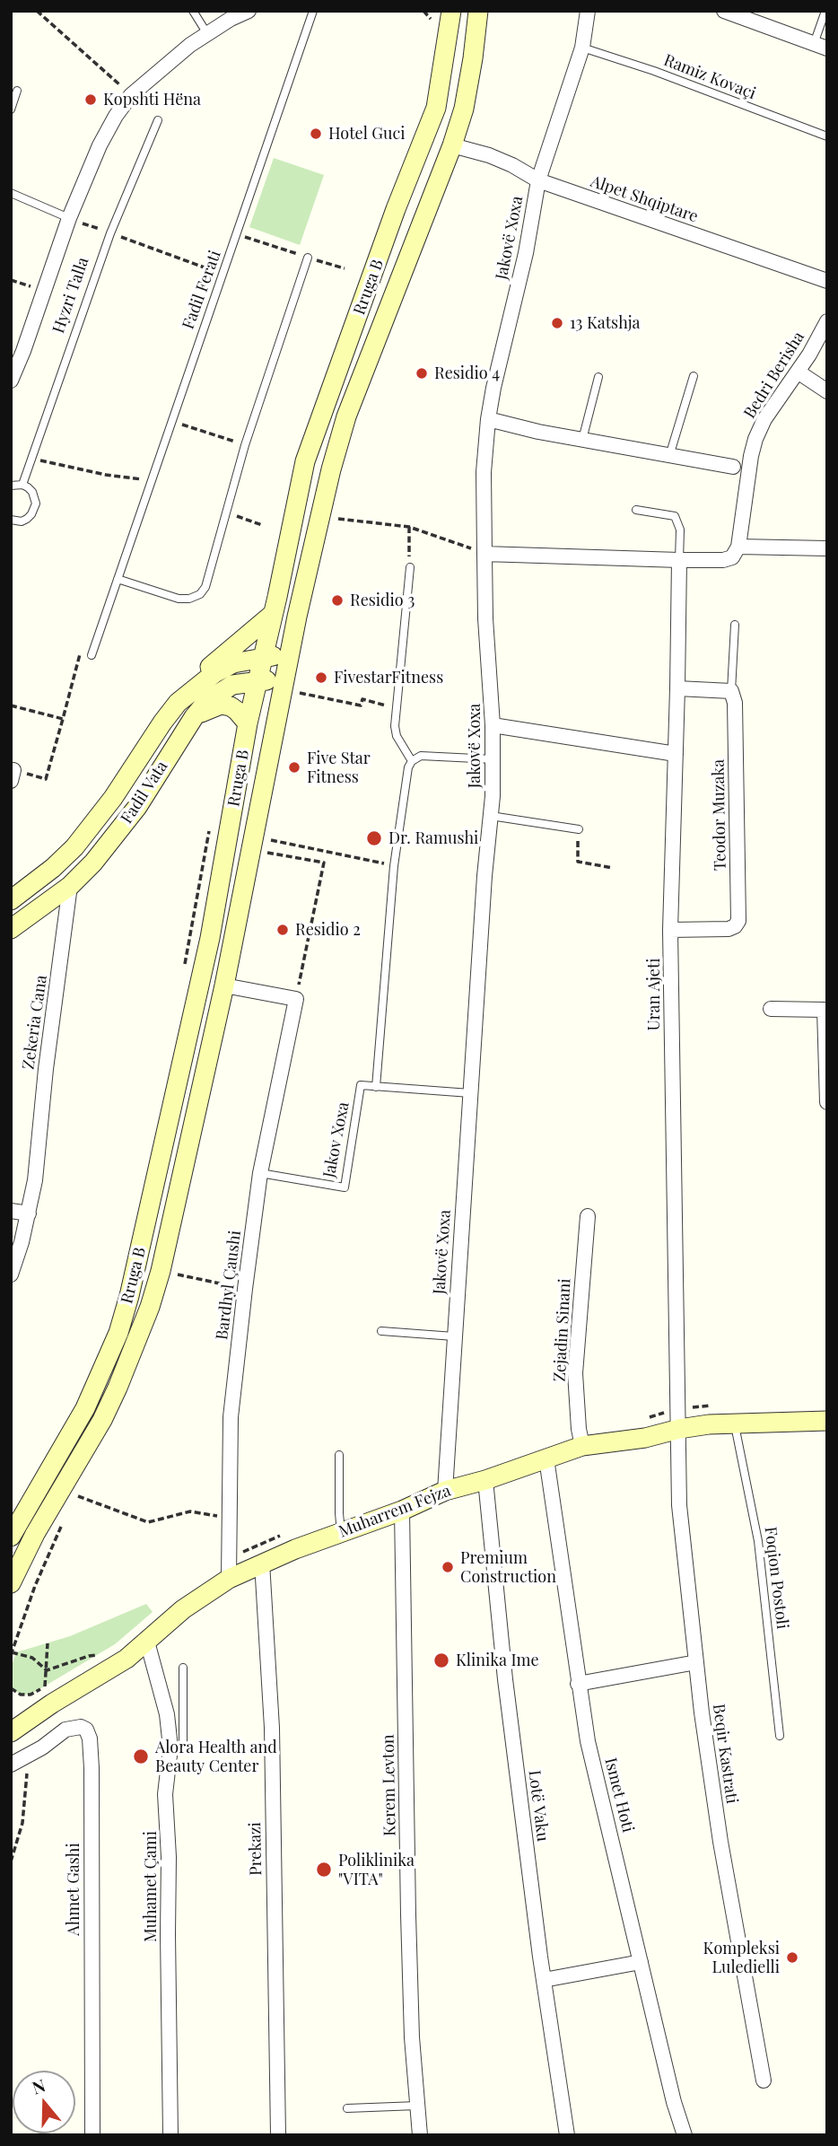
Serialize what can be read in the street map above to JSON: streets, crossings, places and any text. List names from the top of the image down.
{
  "streets": {
    "main road": ["Rruga B", "Fadil Vata", "Muharrem Fejza"],
    "street": [
      "Alpet Shqiptare",
      "Jakovë Xoxa",
      "Hyzri Talla",
      "Bedri Berisha",
      "Teodor Muzaka",
      "Uran Ajeti",
      "Zekeria Cana",
      "Bardhyl Çaushi",
      "Zejadin Sinani",
      "Beqir Kastrati",
      "Kerem Levton",
      "Ismet Hoti",
      "Lotë Vaku",
      "Prekazi",
      "Muhamet Çami",
      "Ahmet Gashi"
    ],
    "lane": [
      "Ramiz Kovaçi",
      "Fadil Ferati",
      "Jakov Xoxa",
      "Foqion Postoli"
    ]
  },
  "crossings": [
    ["Ramiz Kovaçi", "Jakovë Xoxa"],
    ["Alpet Shqiptare", "Jakovë Xoxa"],
    ["Alpet Shqiptare", "Rruga B"],
    ["Jakovë Xoxa", "Muharrem Fejza"],
    ["Rruga B", "Fadil Vata"],
    ["Fadil Vata", "Zekeria Cana"],
    ["Teodor Muzaka", "Uran Ajeti"],
    ["Uran Ajeti", "Muharrem Fejza"],
    ["Uran Ajeti", "Beqir Kastrati"],
    ["Jakov Xoxa", "Bardhyl Çaushi"],
    ["Bardhyl Çaushi", "Muharrem Fejza"],
    ["Zejadin Sinani", "Muharrem Fejza"],
    ["Muharrem Fejza", "Foqion Postoli"],
    ["Muharrem Fejza", "Beqir Kastrati"],
    ["Muharrem Fejza", "Kerem Levton"],
    ["Muharrem Fejza", "Ismet Hoti"],
    ["Muharrem Fejza", "Lotë Vaku"],
    ["Muharrem Fejza", "Prekazi"],
    ["Muharrem Fejza", "Muhamet Çami"]
  ],
  "places": [
    "Kopshti Hëna",
    "Hotel Guci",
    "13 Katshja",
    "Residio 4",
    "Residio 3",
    "FivestarFitness",
    "Five Star Fitness",
    "Dr. Ramushi",
    "Residio 2",
    "Premium Construction",
    "Klinika Ime",
    "Alora Health and Beauty Center",
    "Poliklinika \"VITA\"",
    "Kompleksi Luledielli"
  ],
  "north": "top"
}
